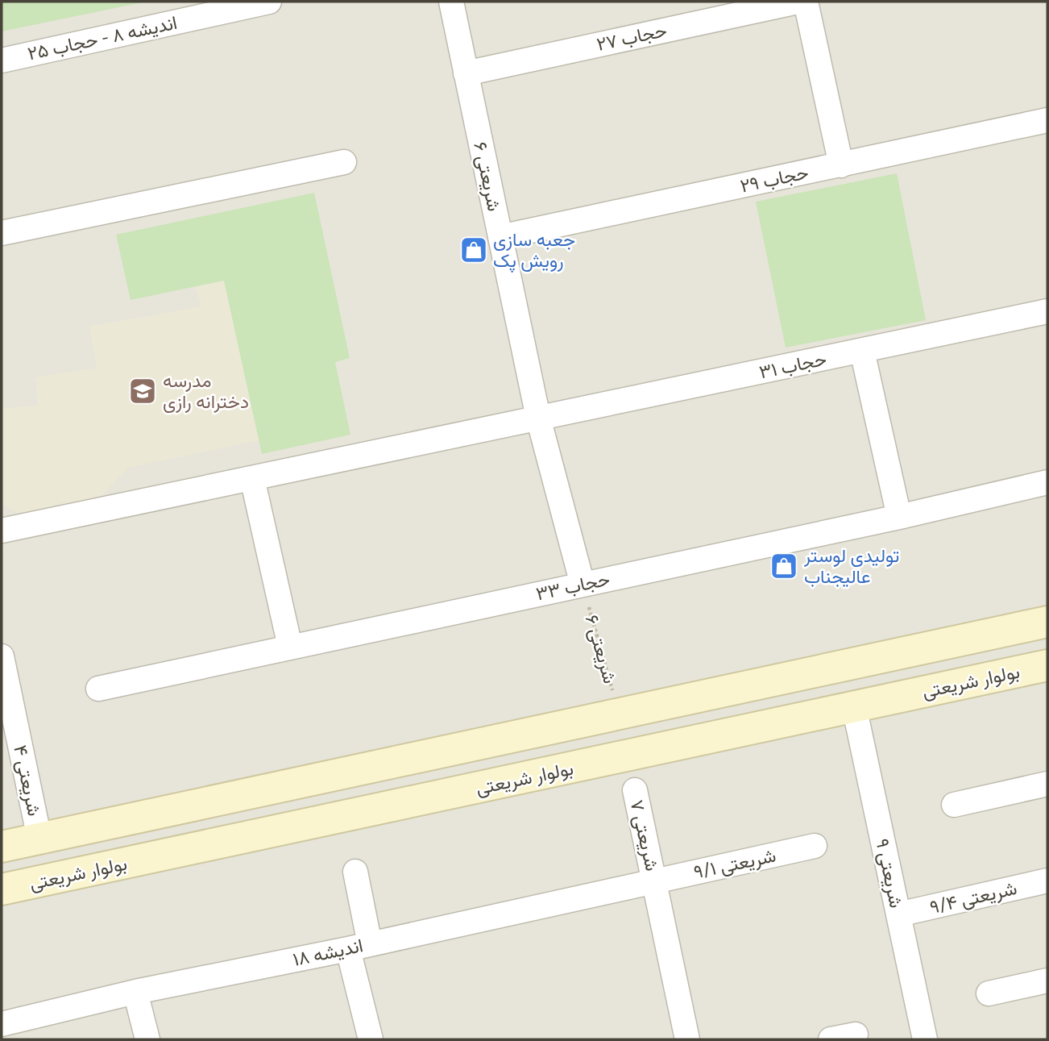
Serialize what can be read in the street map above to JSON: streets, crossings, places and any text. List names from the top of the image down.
{
  "streets": {
    "main road": ["بولوار شریعتی"],
    "street": [
      "حجاب ۲۷",
      "اندیشه ۸ - حجاب ۲۵",
      "شریعتی ۶",
      "حجاب ۲۹",
      "حجاب ۳۱",
      "حجاب ۳۳",
      "شریعتی ۴",
      "شریعتی ۷",
      "شریعتی ۹/۱",
      "شریعتی ۹",
      "شریعتی ۹/۴",
      "اندیشه ۱۸"
    ]
  },
  "crossings": [
    ["حجاب ۲۷", "شریعتی ۶"],
    ["شریعتی ۶", "حجاب ۲۹"],
    ["شریعتی ۶", "حجاب ۳۱"],
    ["شریعتی ۶", "حجاب ۳۳"],
    ["بولوار شریعتی", "شریعتی ۹"],
    ["شریعتی ۷", "شریعتی ۹/۱"],
    ["شریعتی ۷", "اندیشه ۱۸"],
    ["شریعتی ۹/۱", "اندیشه ۱۸"],
    ["شریعتی ۹", "شریعتی ۹/۴"]
  ],
  "places": {
    "shop": ["جعبه سازی رویش پک", "تولیدی لوستر عالیجناب"],
    "school or university": ["مدرسه دخترانه رازی"]
  }
}
